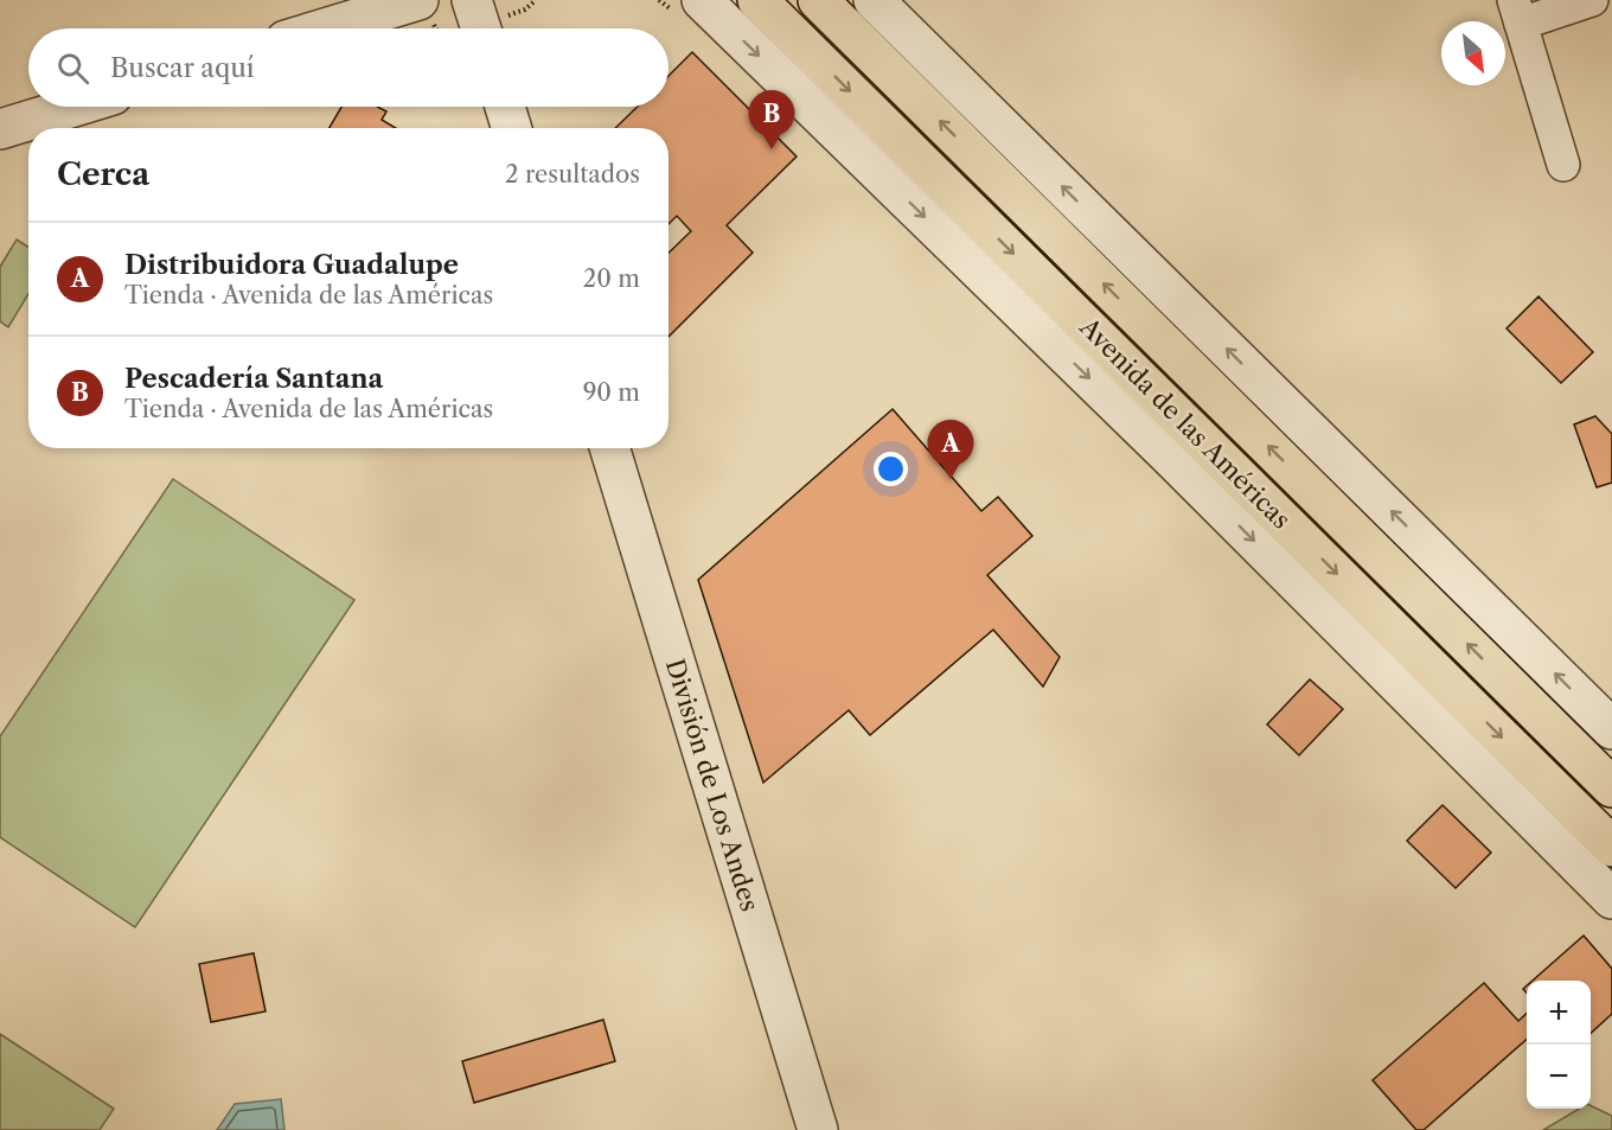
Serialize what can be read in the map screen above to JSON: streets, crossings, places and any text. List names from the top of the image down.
{
  "streets": {
    "main road": ["Avenida de las Américas"],
    "street": ["División de Los Andes"]
  },
  "north": "bottom right",
  "page": {
    "search": "Buscar aquí",
    "pins": ["B", "A"],
    "heading": ["Cerca", "2 resultados"],
    "list": [
      {
        "mark": "A",
        "name": "Distribuidora Guadalupe",
        "note": "Tienda · Avenida de las Américas",
        "value": "20 m"
      },
      {
        "mark": "B",
        "name": "Pescadería Santana",
        "note": "Tienda · Avenida de las Américas",
        "value": "90 m"
      }
    ],
    "map_buttons": ["+", "−"]
  }
}
